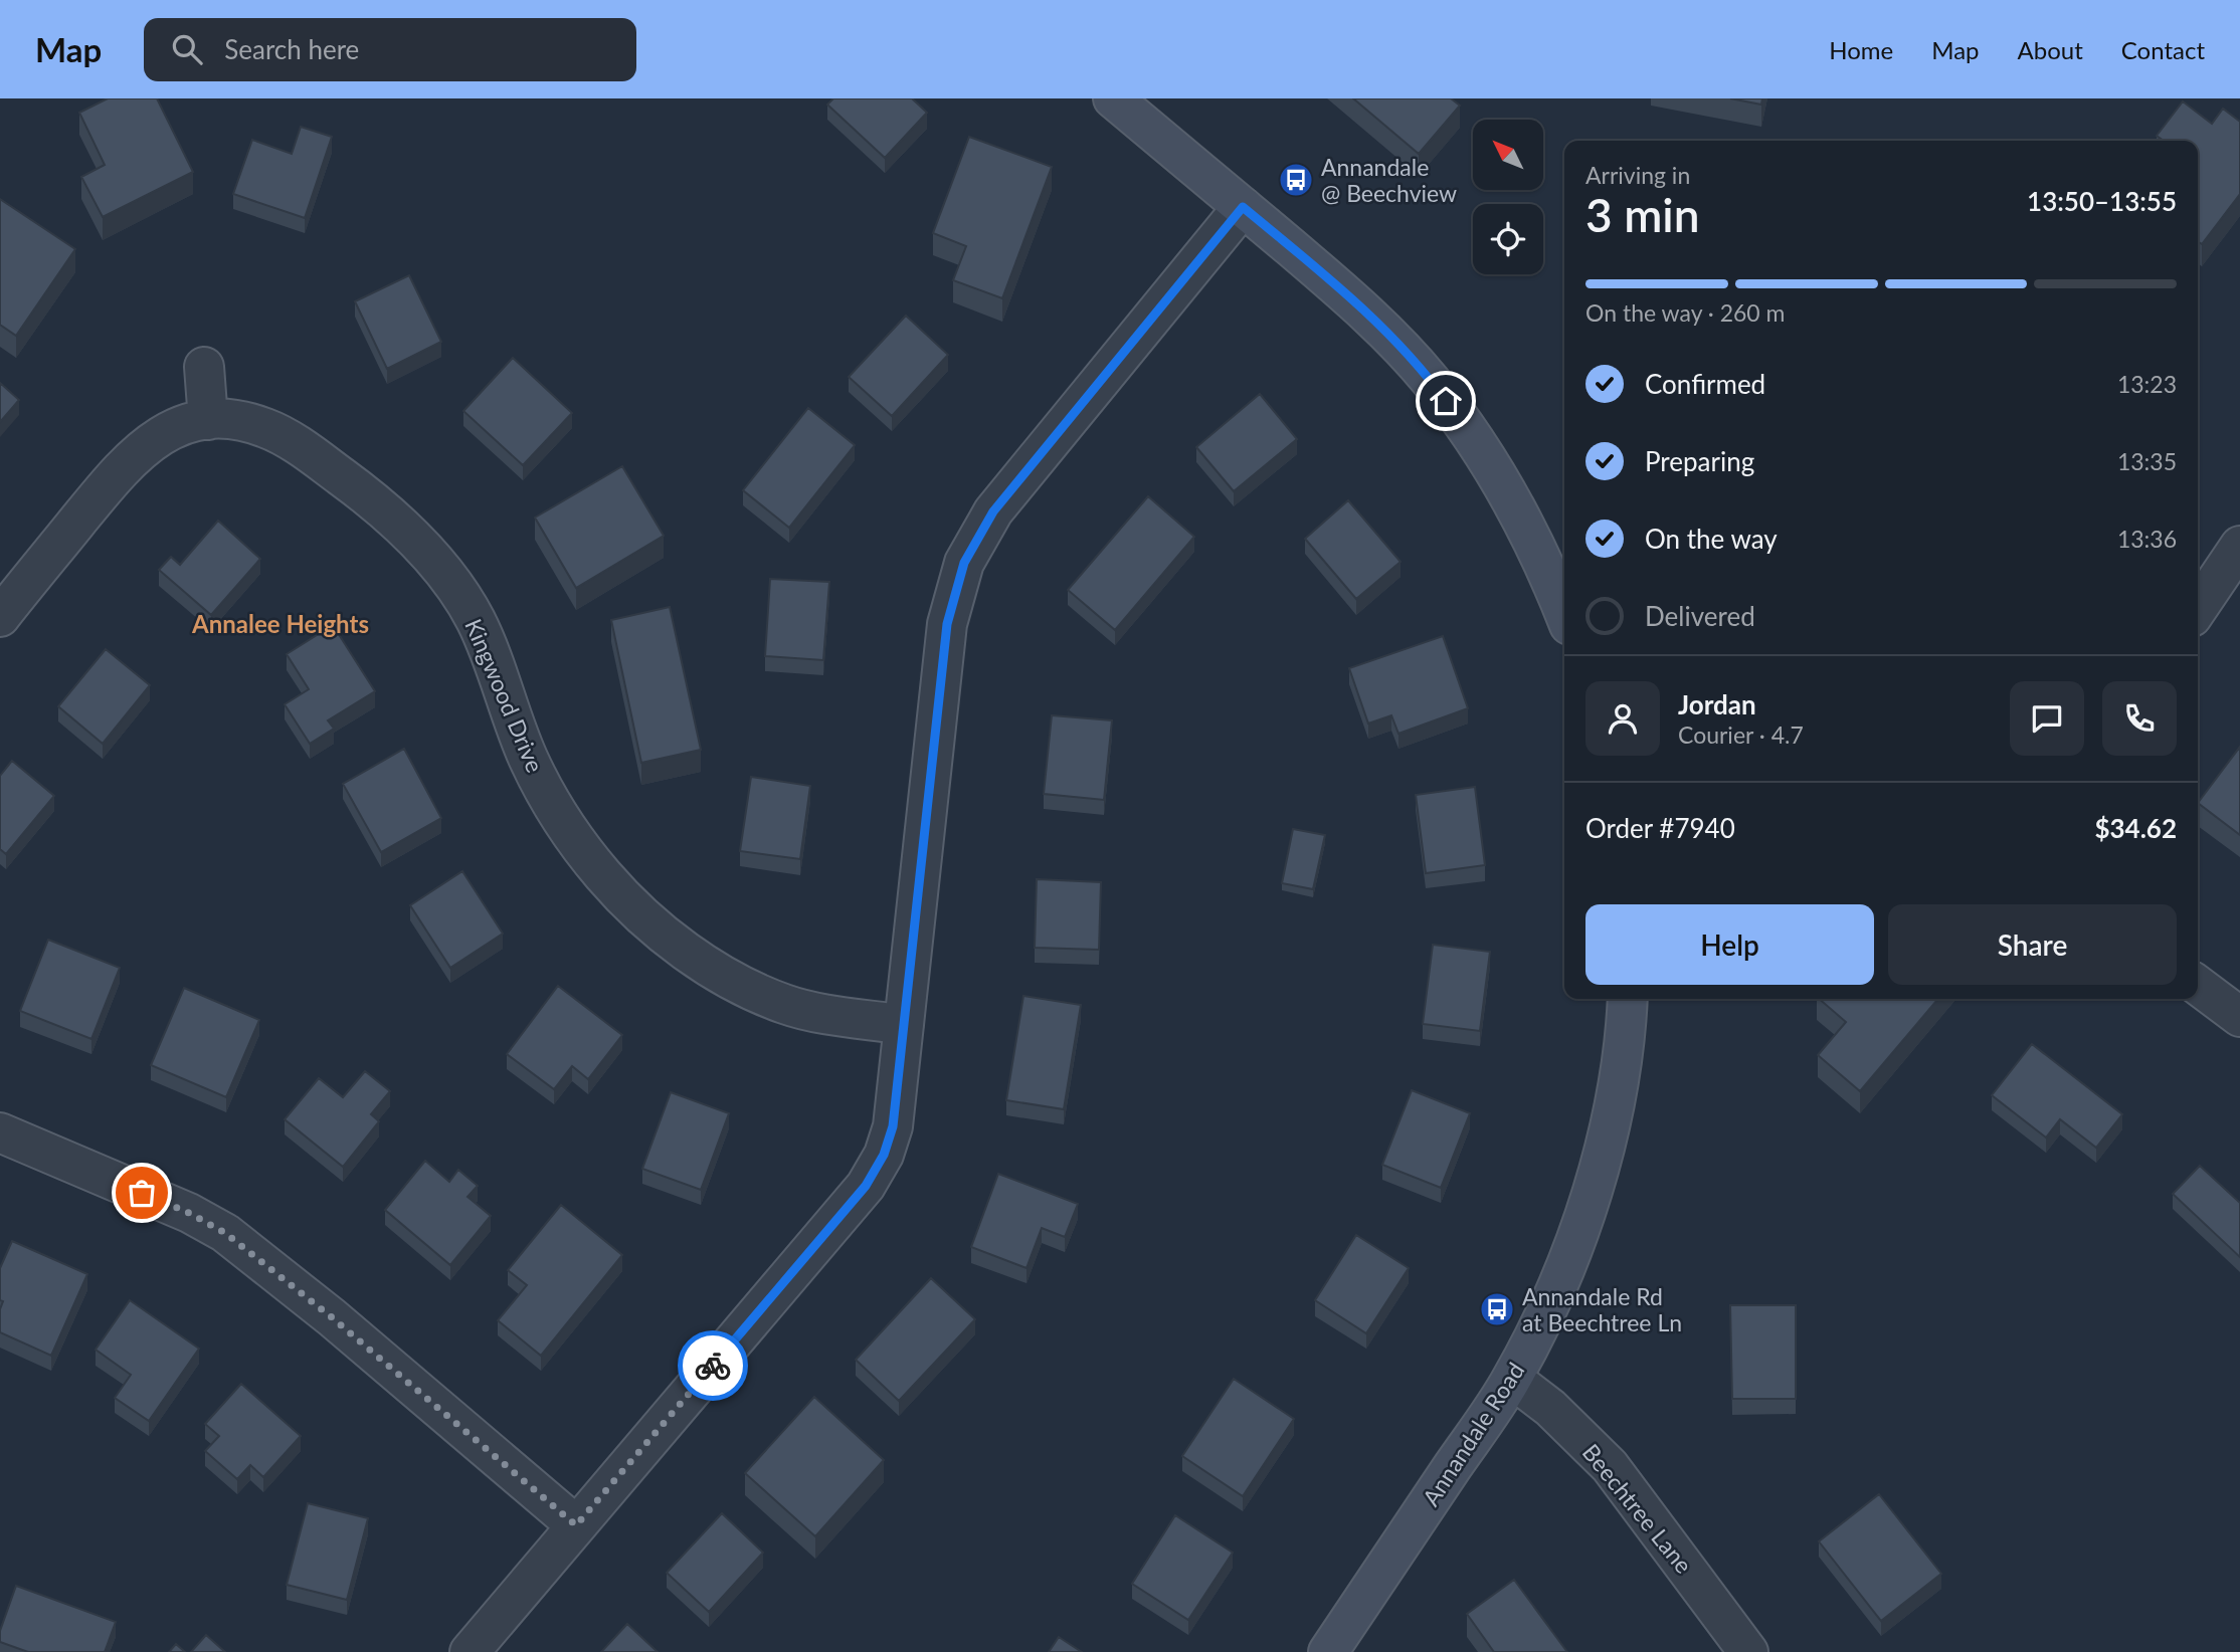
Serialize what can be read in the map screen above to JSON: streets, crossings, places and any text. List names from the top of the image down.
{
  "streets": {
    "main road": ["Annandale Road"],
    "street": ["Kingwood Drive", "Beechtree Lane"]
  },
  "crossings": [
    ["Annandale Road", "Beechtree Lane"]
  ],
  "districts": ["Annalee Heights"],
  "places": {
    "bus stop": ["Annandale @ Beechview", "Annandale Rd at Beechtree Ln"]
  },
  "north": "top left",
  "page": {
    "header": "Map",
    "search": "Search here",
    "nav": [
      "Home",
      "Map",
      "About",
      "Contact"
    ],
    "heading": ["3 min", "Arriving in", "13:50–13:55"],
    "panel": [
      "Jordan",
      "Courier · 4.7",
      "Order #7940",
      "$34.62"
    ],
    "bar": "On the way · 260 m",
    "list": [
      ["Confirmed", "13:23"],
      ["Preparing", "13:35"],
      ["On the way", "13:36"],
      "Delivered"
    ],
    "buttons": ["Help", "Share"]
  }
}
